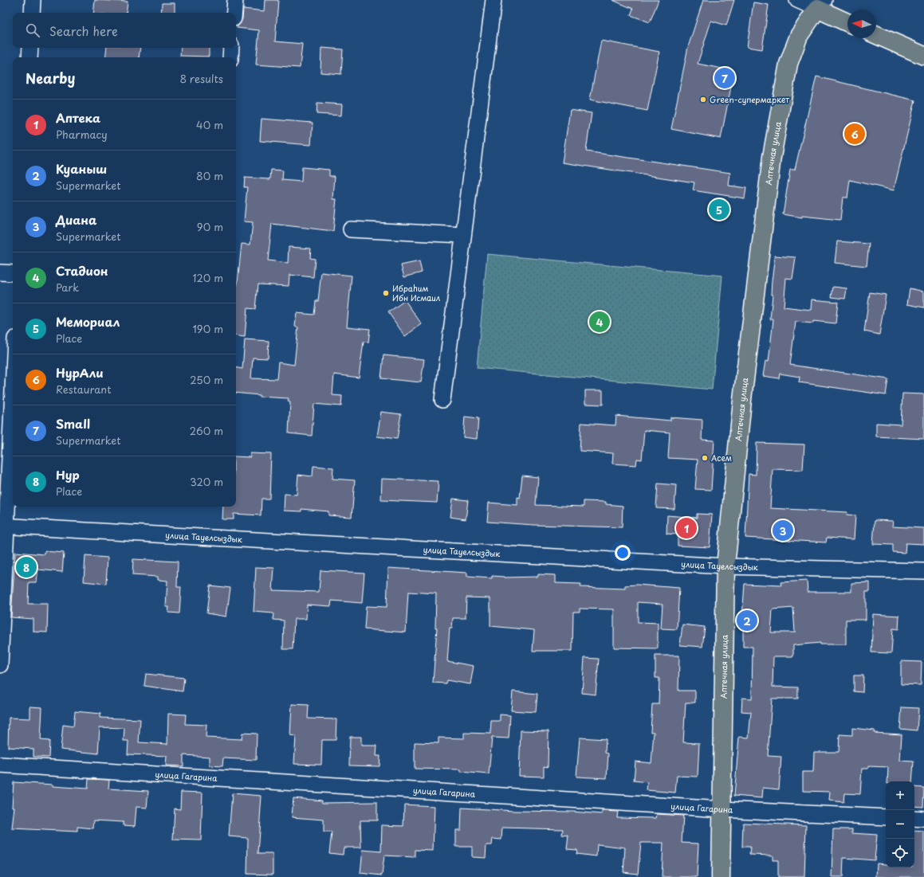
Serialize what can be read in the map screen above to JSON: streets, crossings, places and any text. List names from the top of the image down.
{
  "streets": {
    "main road": ["Аптечная улица"],
    "street": ["улица Тауелсыздык", "улица Гагарина"]
  },
  "crossings": [
    ["Аптечная улица", "улица Тауелсыздык"],
    ["Аптечная улица", "улица Гагарина"]
  ],
  "places": ["Green-супермаркет", "Ибраһим Ибн Исмаил", "Асем"],
  "north": "left",
  "page": {
    "search": "Search here",
    "heading": ["Nearby", "8 results"],
    "pins": [
      "7",
      "6",
      "5",
      "4",
      "1",
      "3",
      "8",
      "2"
    ],
    "list": [
      {
        "mark": "1",
        "name": "Аптека",
        "note": "Pharmacy",
        "value": "40 m"
      },
      {
        "mark": "2",
        "name": "Куаныш",
        "note": "Supermarket",
        "value": "80 m"
      },
      {
        "mark": "3",
        "name": "Диана",
        "note": "Supermarket",
        "value": "90 m"
      },
      {
        "mark": "4",
        "name": "Стадион",
        "note": "Park",
        "value": "120 m"
      },
      {
        "mark": "5",
        "name": "Мемориал",
        "note": "Place",
        "value": "190 m"
      },
      {
        "mark": "6",
        "name": "НурАли",
        "note": "Restaurant",
        "value": "250 m"
      },
      {
        "mark": "7",
        "name": "Small",
        "note": "Supermarket",
        "value": "260 m"
      },
      {
        "mark": "8",
        "name": "Нур",
        "note": "Place",
        "value": "320 m"
      }
    ],
    "map_buttons": ["+", "−"]
  }
}
